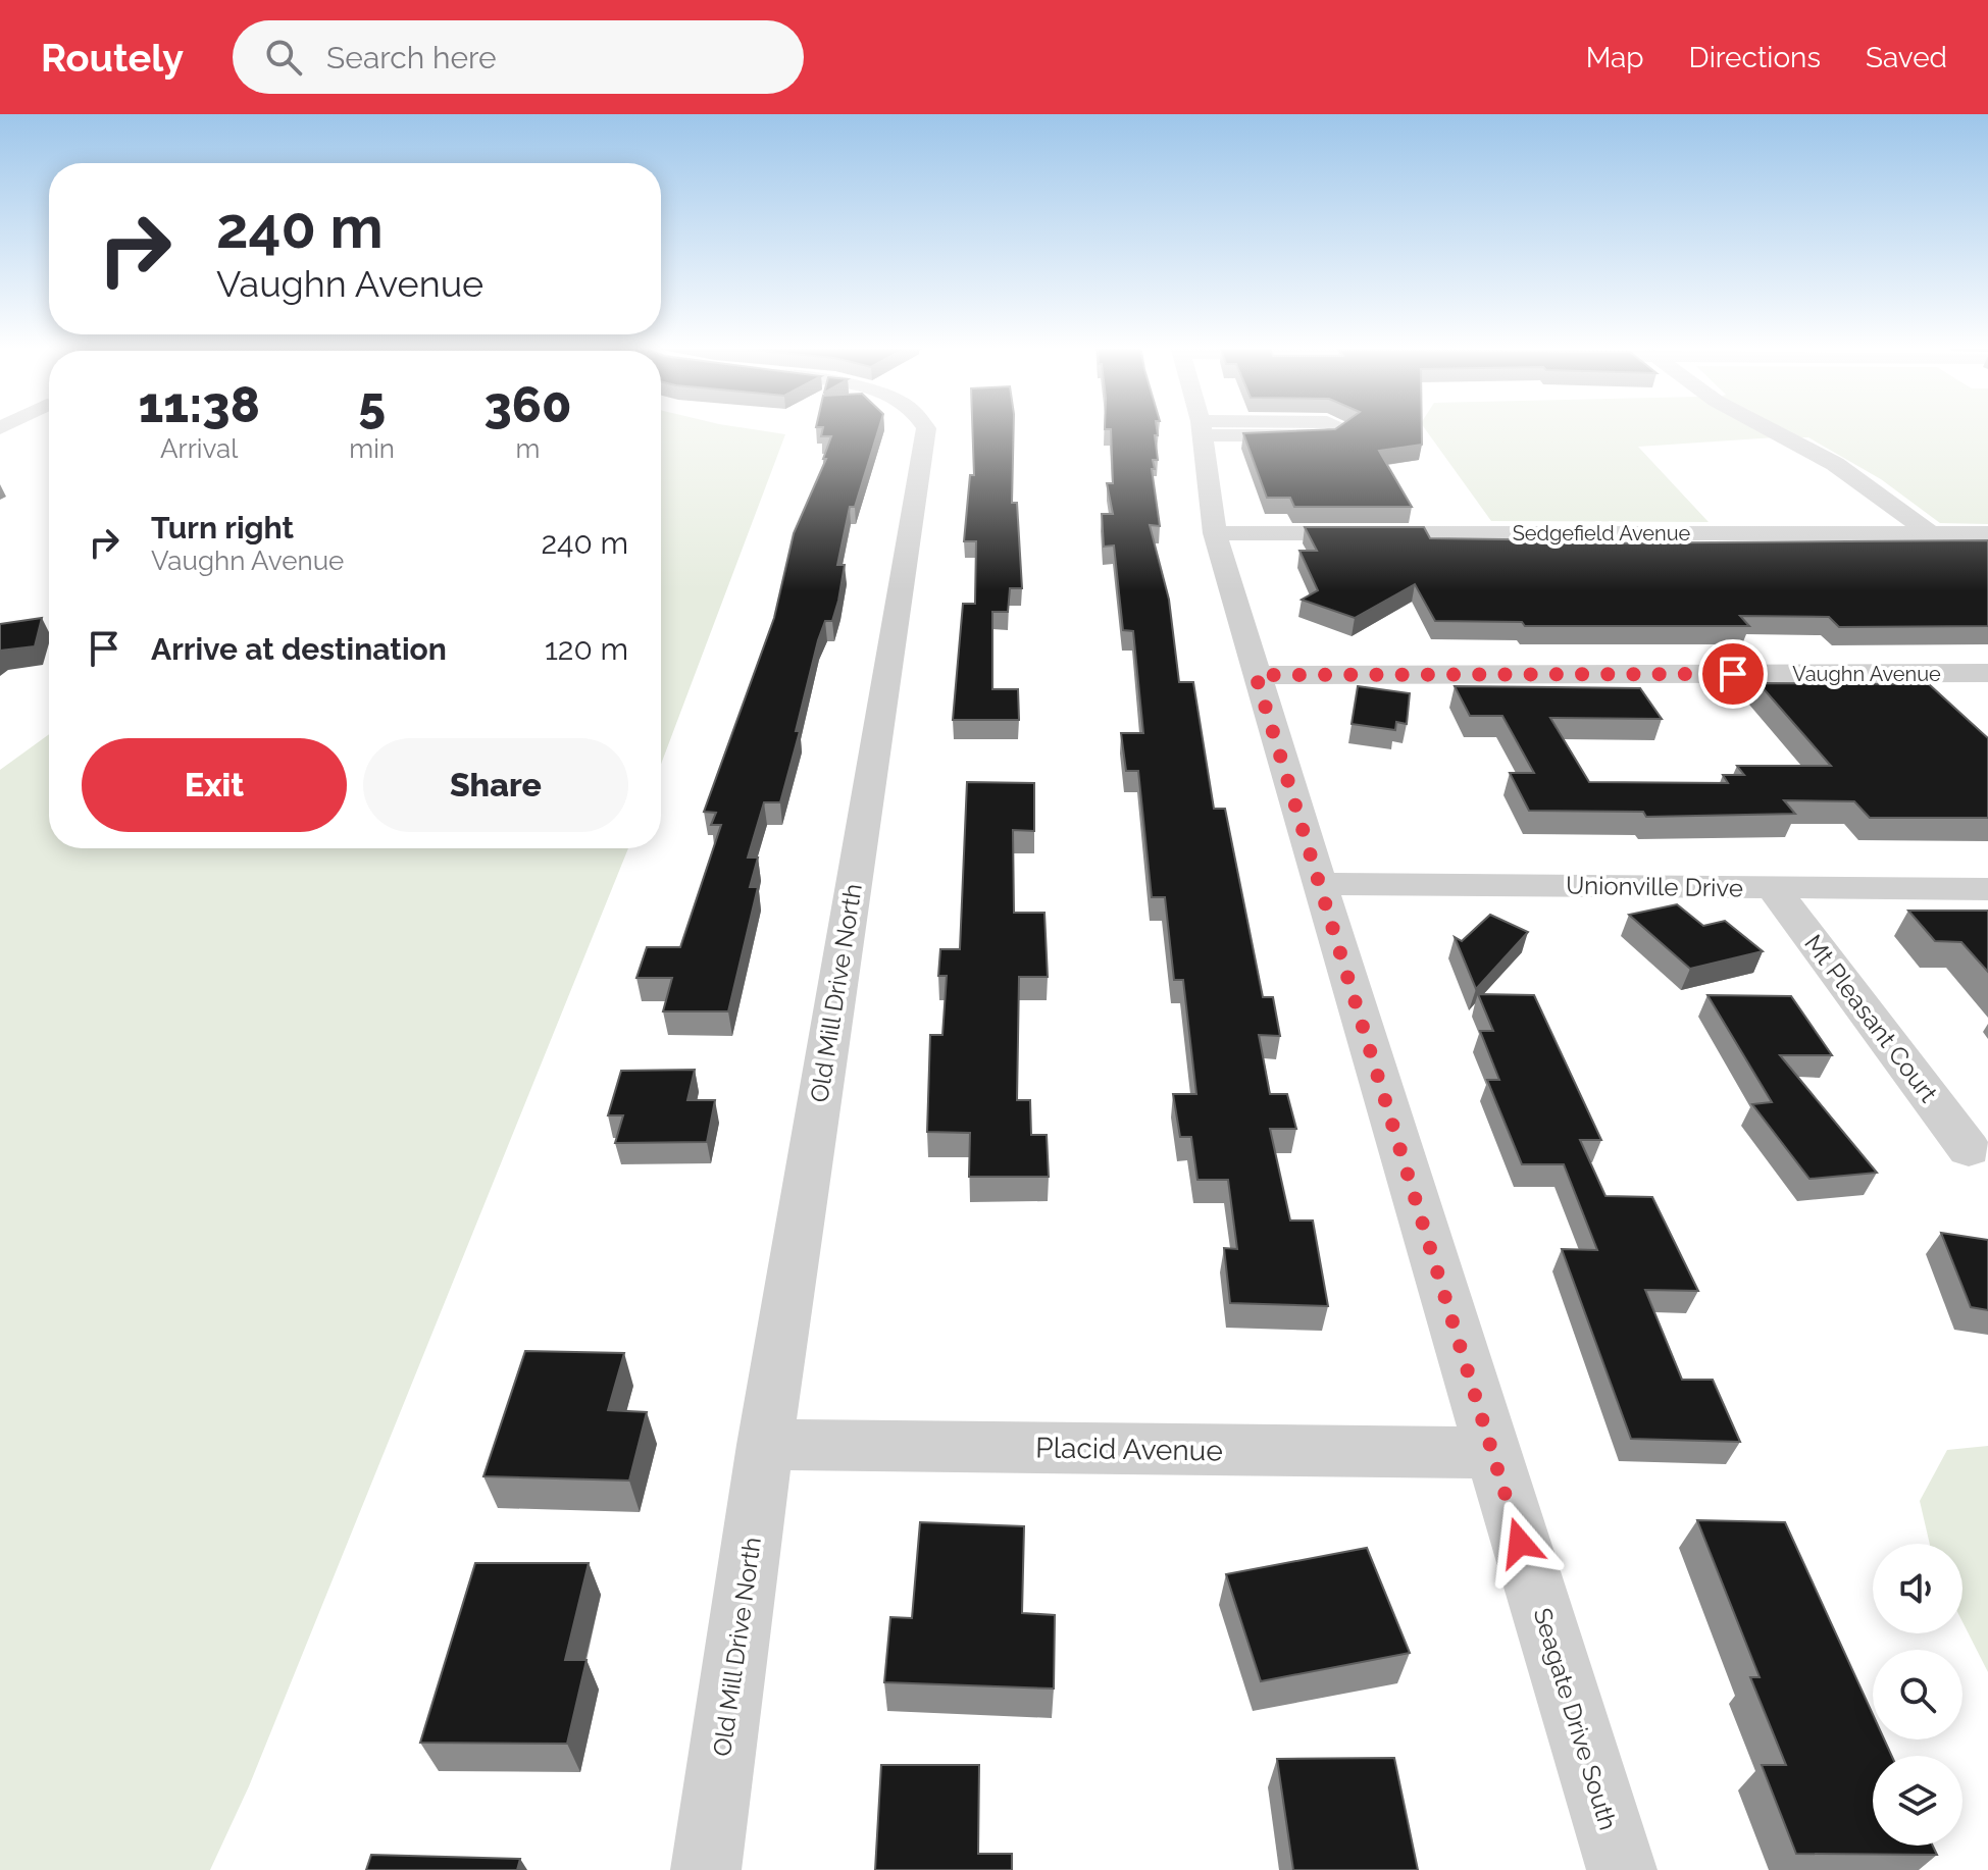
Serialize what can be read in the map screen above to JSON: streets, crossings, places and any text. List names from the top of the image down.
{
  "streets": {
    "street": [
      "Sedgefield Avenue",
      "Vaughn Avenue",
      "Unionville Drive",
      "Old Mill Drive North",
      "Mt Pleasant Court",
      "Placid Avenue",
      "Seagate Drive South"
    ]
  },
  "crossings": [
    ["Sedgefield Avenue", "Seagate Drive South"],
    ["Vaughn Avenue", "Seagate Drive South"],
    ["Unionville Drive", "Mt Pleasant Court"],
    ["Unionville Drive", "Seagate Drive South"],
    ["Old Mill Drive North", "Placid Avenue"],
    ["Placid Avenue", "Seagate Drive South"]
  ],
  "page": {
    "header": "Routely",
    "search": "Search here",
    "nav": ["Map", "Directions", "Saved"],
    "turn": ["240 m", "Vaughn Avenue"],
    "eta": [
      "11:38",
      "Arrival",
      "5",
      "min",
      "360",
      "m"
    ],
    "list": [
      {
        "name": "Turn right",
        "note": "Vaughn Avenue",
        "value": "240 m"
      },
      {
        "name": "Arrive at destination",
        "value": "120 m"
      }
    ],
    "buttons": ["Exit", "Share"]
  }
}
